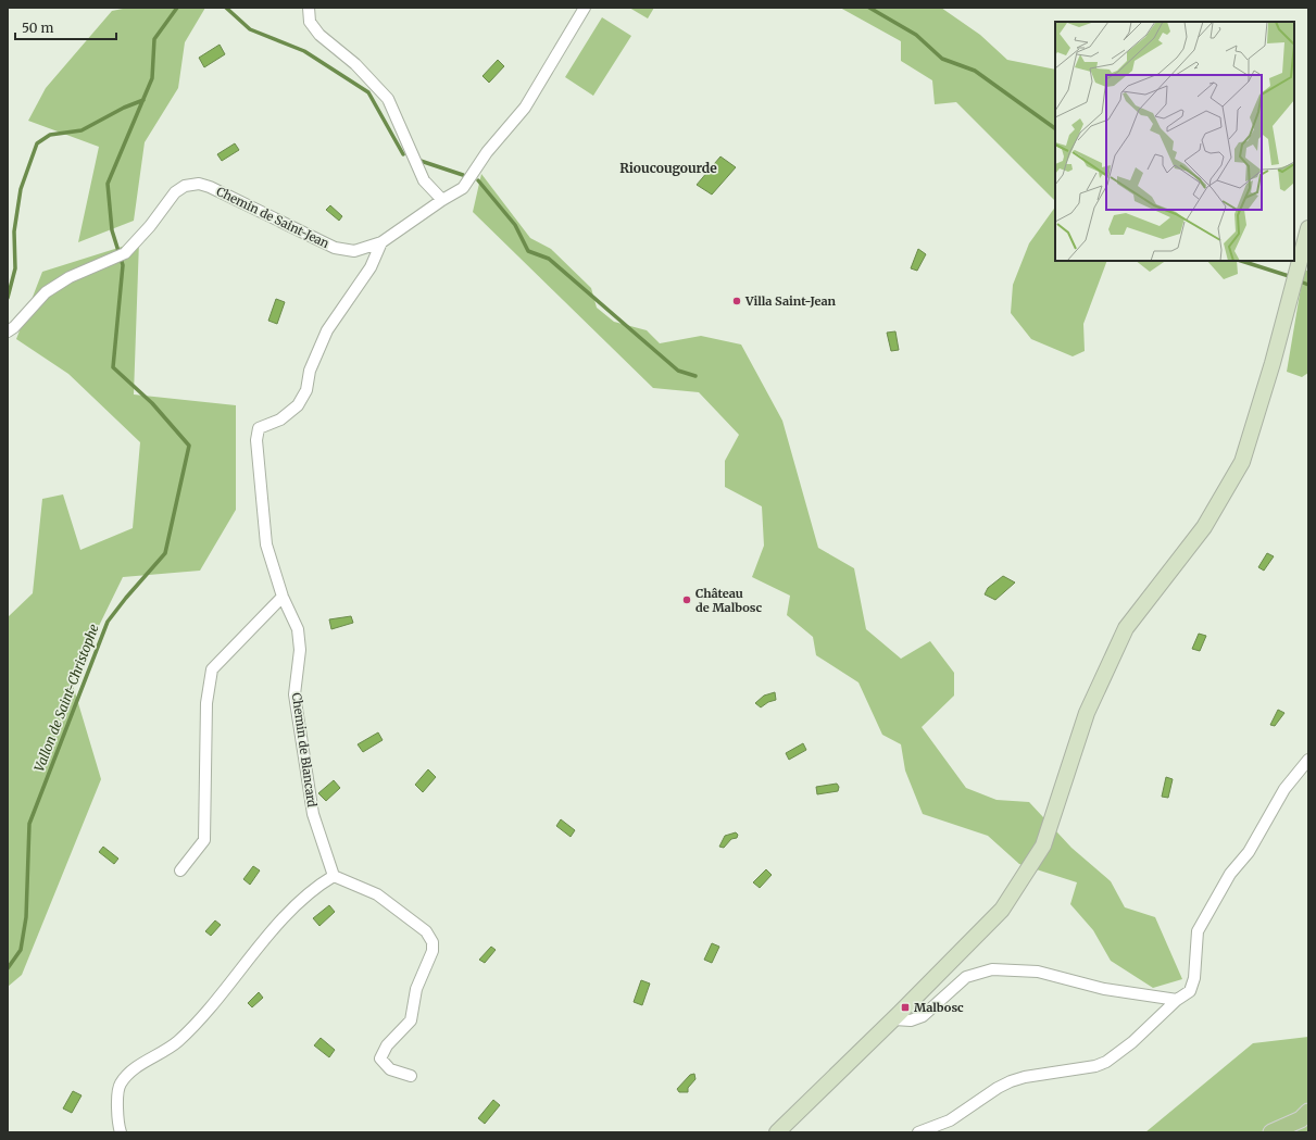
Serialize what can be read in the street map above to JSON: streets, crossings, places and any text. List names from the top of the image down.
{
  "streets": {
    "street": ["Chemin de Saint-Jean", "Chemin de Blancard"]
  },
  "crossings": [
    ["Chemin de Saint-Jean", "Chemin de Blancard"]
  ],
  "districts": ["Rioucougourde"],
  "water": ["Vallon de Saint-Christophe"],
  "places": {
    "other": ["Villa Saint-Jean", "Château de Malbosc"],
    "transit": ["Malbosc"]
  },
  "scale_bar": "50 m"
}
